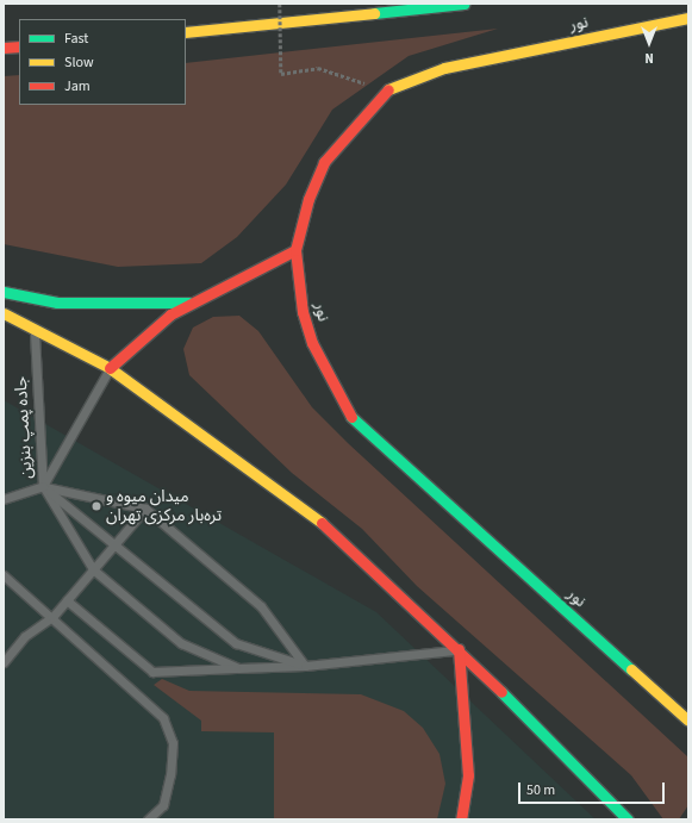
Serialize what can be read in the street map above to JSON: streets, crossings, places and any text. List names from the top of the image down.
{
  "streets": {
    "main road": ["نور"],
    "lane": ["جاده پمپ بنزین"]
  },
  "places": ["میدان میوه و تره‌بار مرکزی تهران"],
  "legend": ["Fast", "Slow", "Jam"],
  "scale_bar": "50 m",
  "north": "bottom"
}
